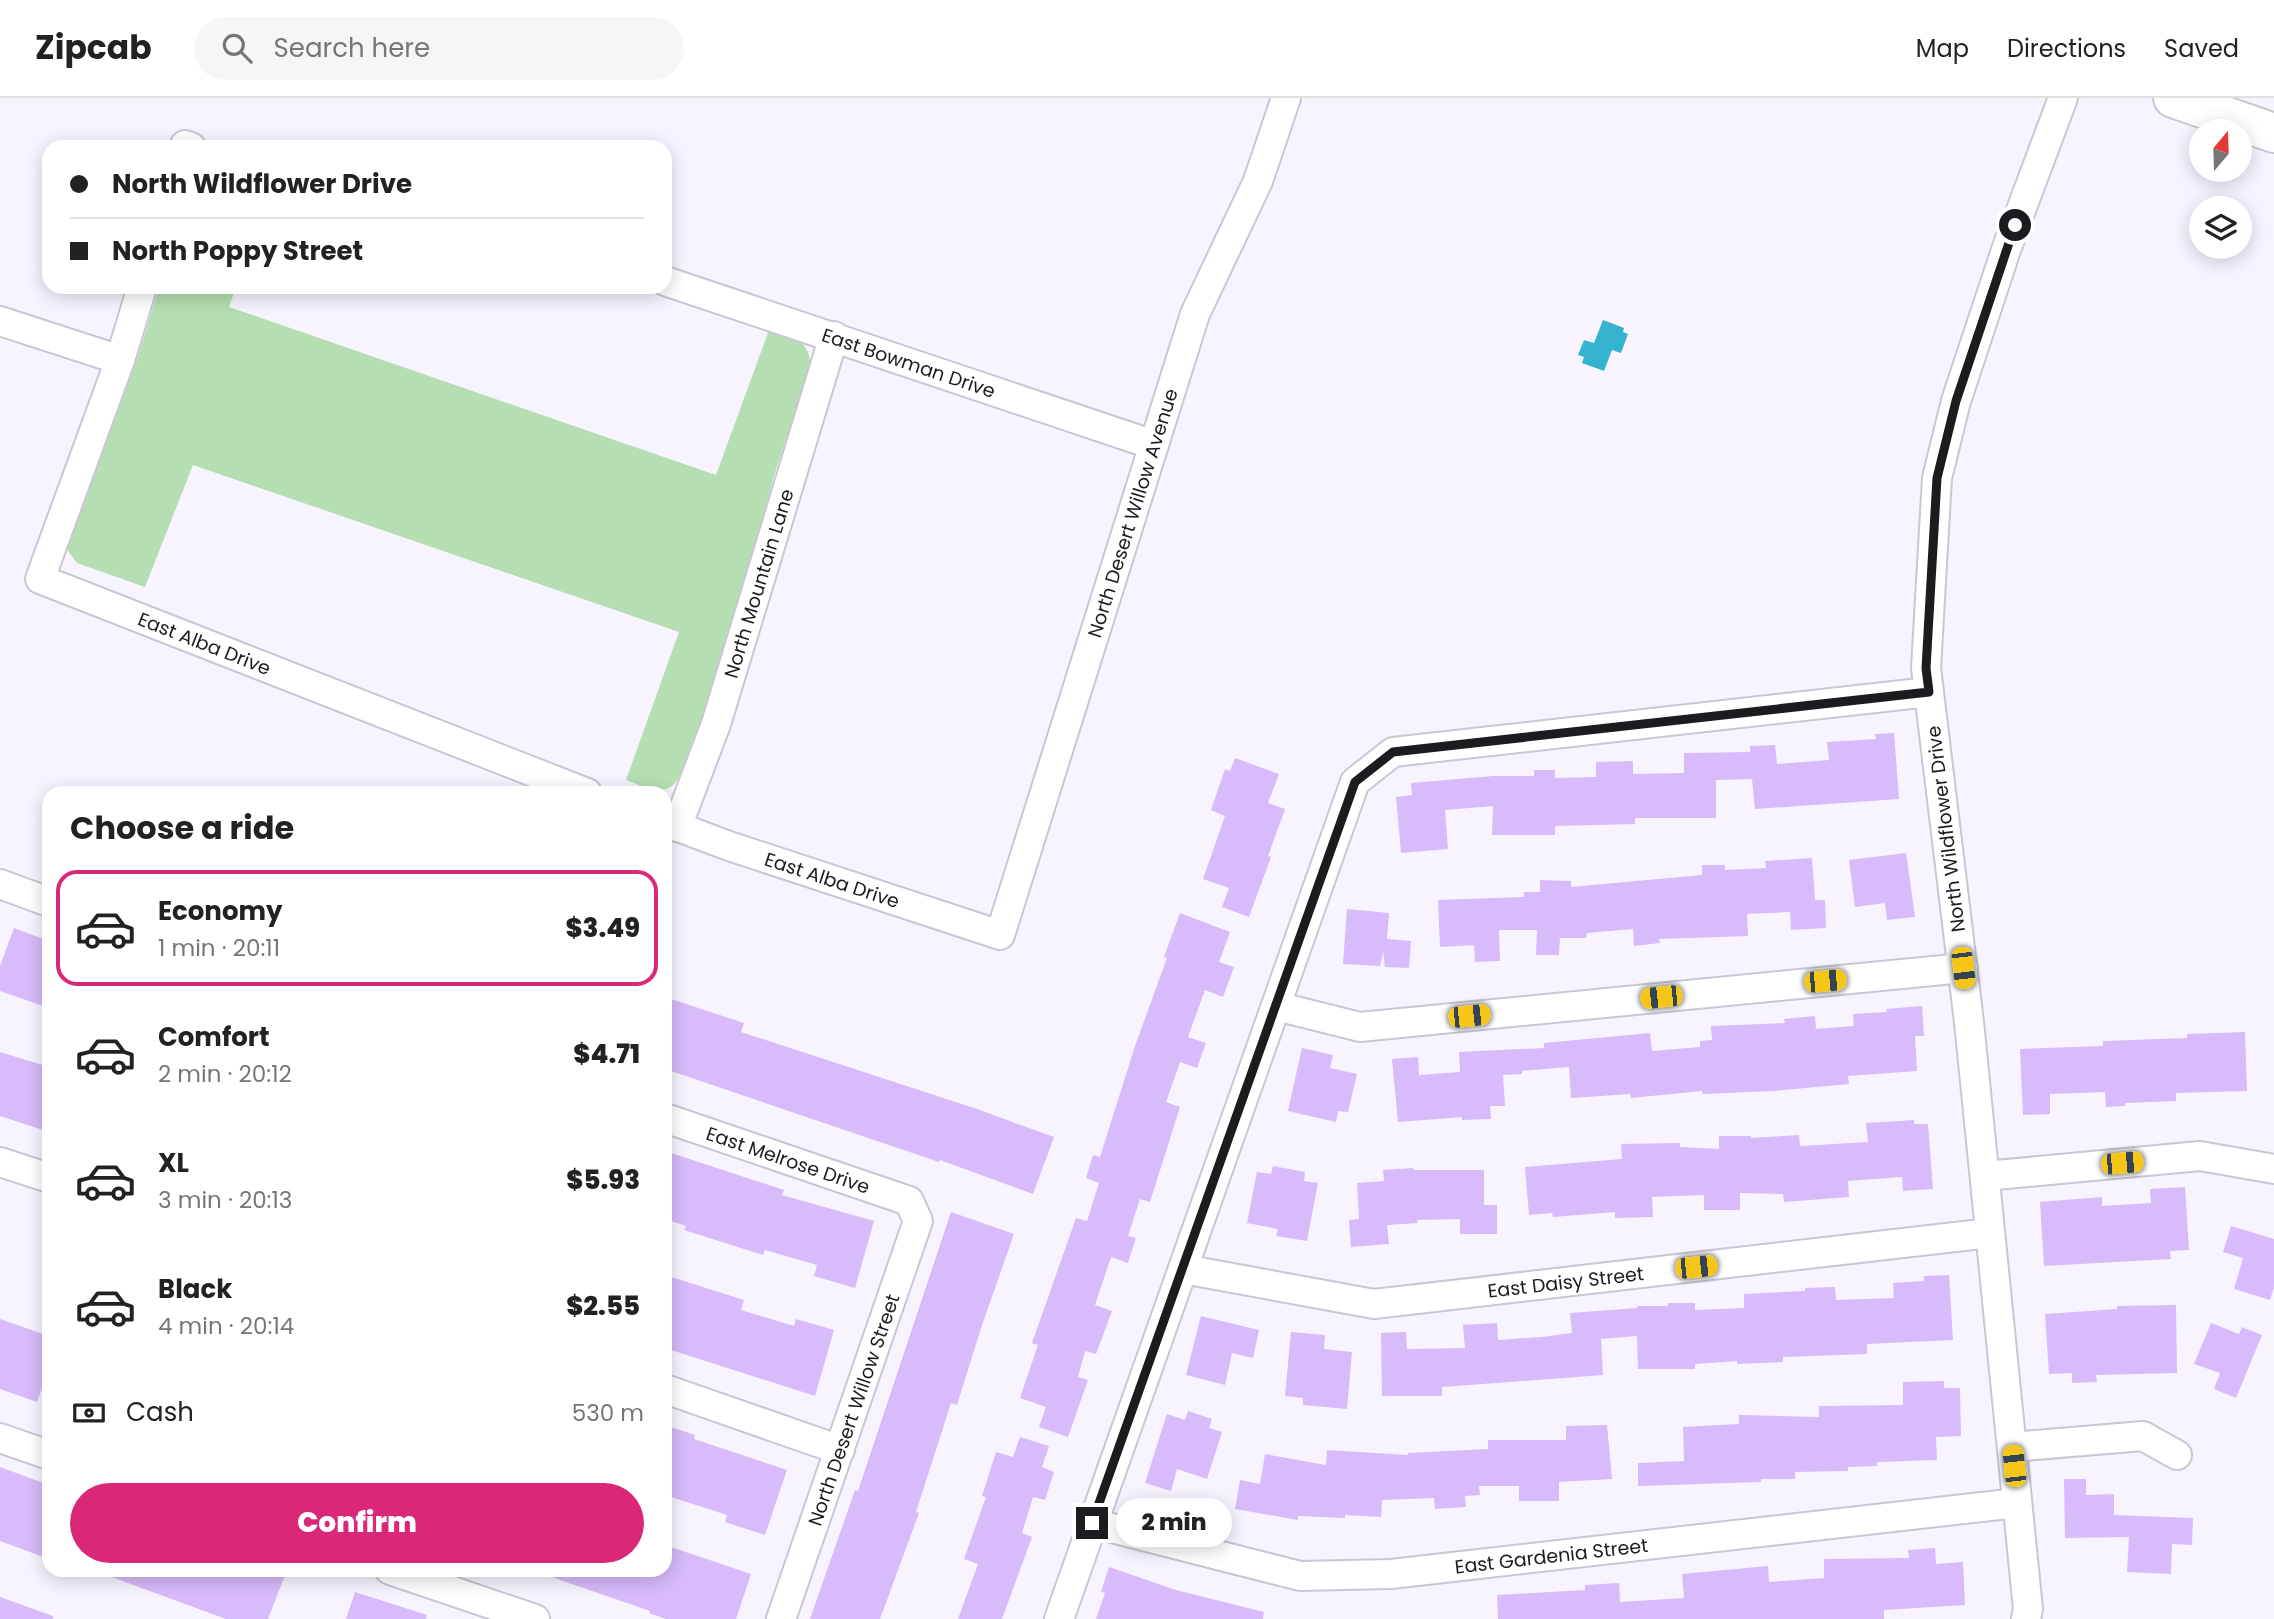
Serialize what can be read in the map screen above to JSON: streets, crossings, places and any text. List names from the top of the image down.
{
  "streets": {
    "street": [
      "East Bowman Drive",
      "North Desert Willow Avenue",
      "North Mountain Lane",
      "East Alba Drive",
      "North Wildflower Drive",
      "East Melrose Drive",
      "East Daisy Street",
      "North Desert Willow Street",
      "East Gardenia Street"
    ]
  },
  "crossings": [
    ["East Bowman Drive", "North Desert Willow Avenue"],
    ["East Bowman Drive", "North Mountain Lane"],
    ["North Desert Willow Avenue", "East Alba Drive"],
    ["North Wildflower Drive", "East Daisy Street"],
    ["North Wildflower Drive", "East Gardenia Street"],
    ["East Melrose Drive", "North Desert Willow Street"]
  ],
  "north": "top",
  "page": {
    "header": "Zipcab",
    "search": "Search here",
    "nav": ["Map", "Directions", "Saved"],
    "banner": ["North Wildflower Drive", "North Poppy Street"],
    "heading": "Choose a ride",
    "list": [
      {
        "name": "Economy",
        "note": "1 min · 20:11",
        "value": "$3.49"
      },
      {
        "name": "Comfort",
        "note": "2 min · 20:12",
        "value": "$4.71"
      },
      {
        "name": "XL",
        "note": "3 min · 20:13",
        "value": "$5.93"
      },
      {
        "name": "Black",
        "note": "4 min · 20:14",
        "value": "$2.55"
      }
    ],
    "pay": ["Cash", "530 m"],
    "buttons": "Confirm",
    "bubble": "2 min"
  }
}
